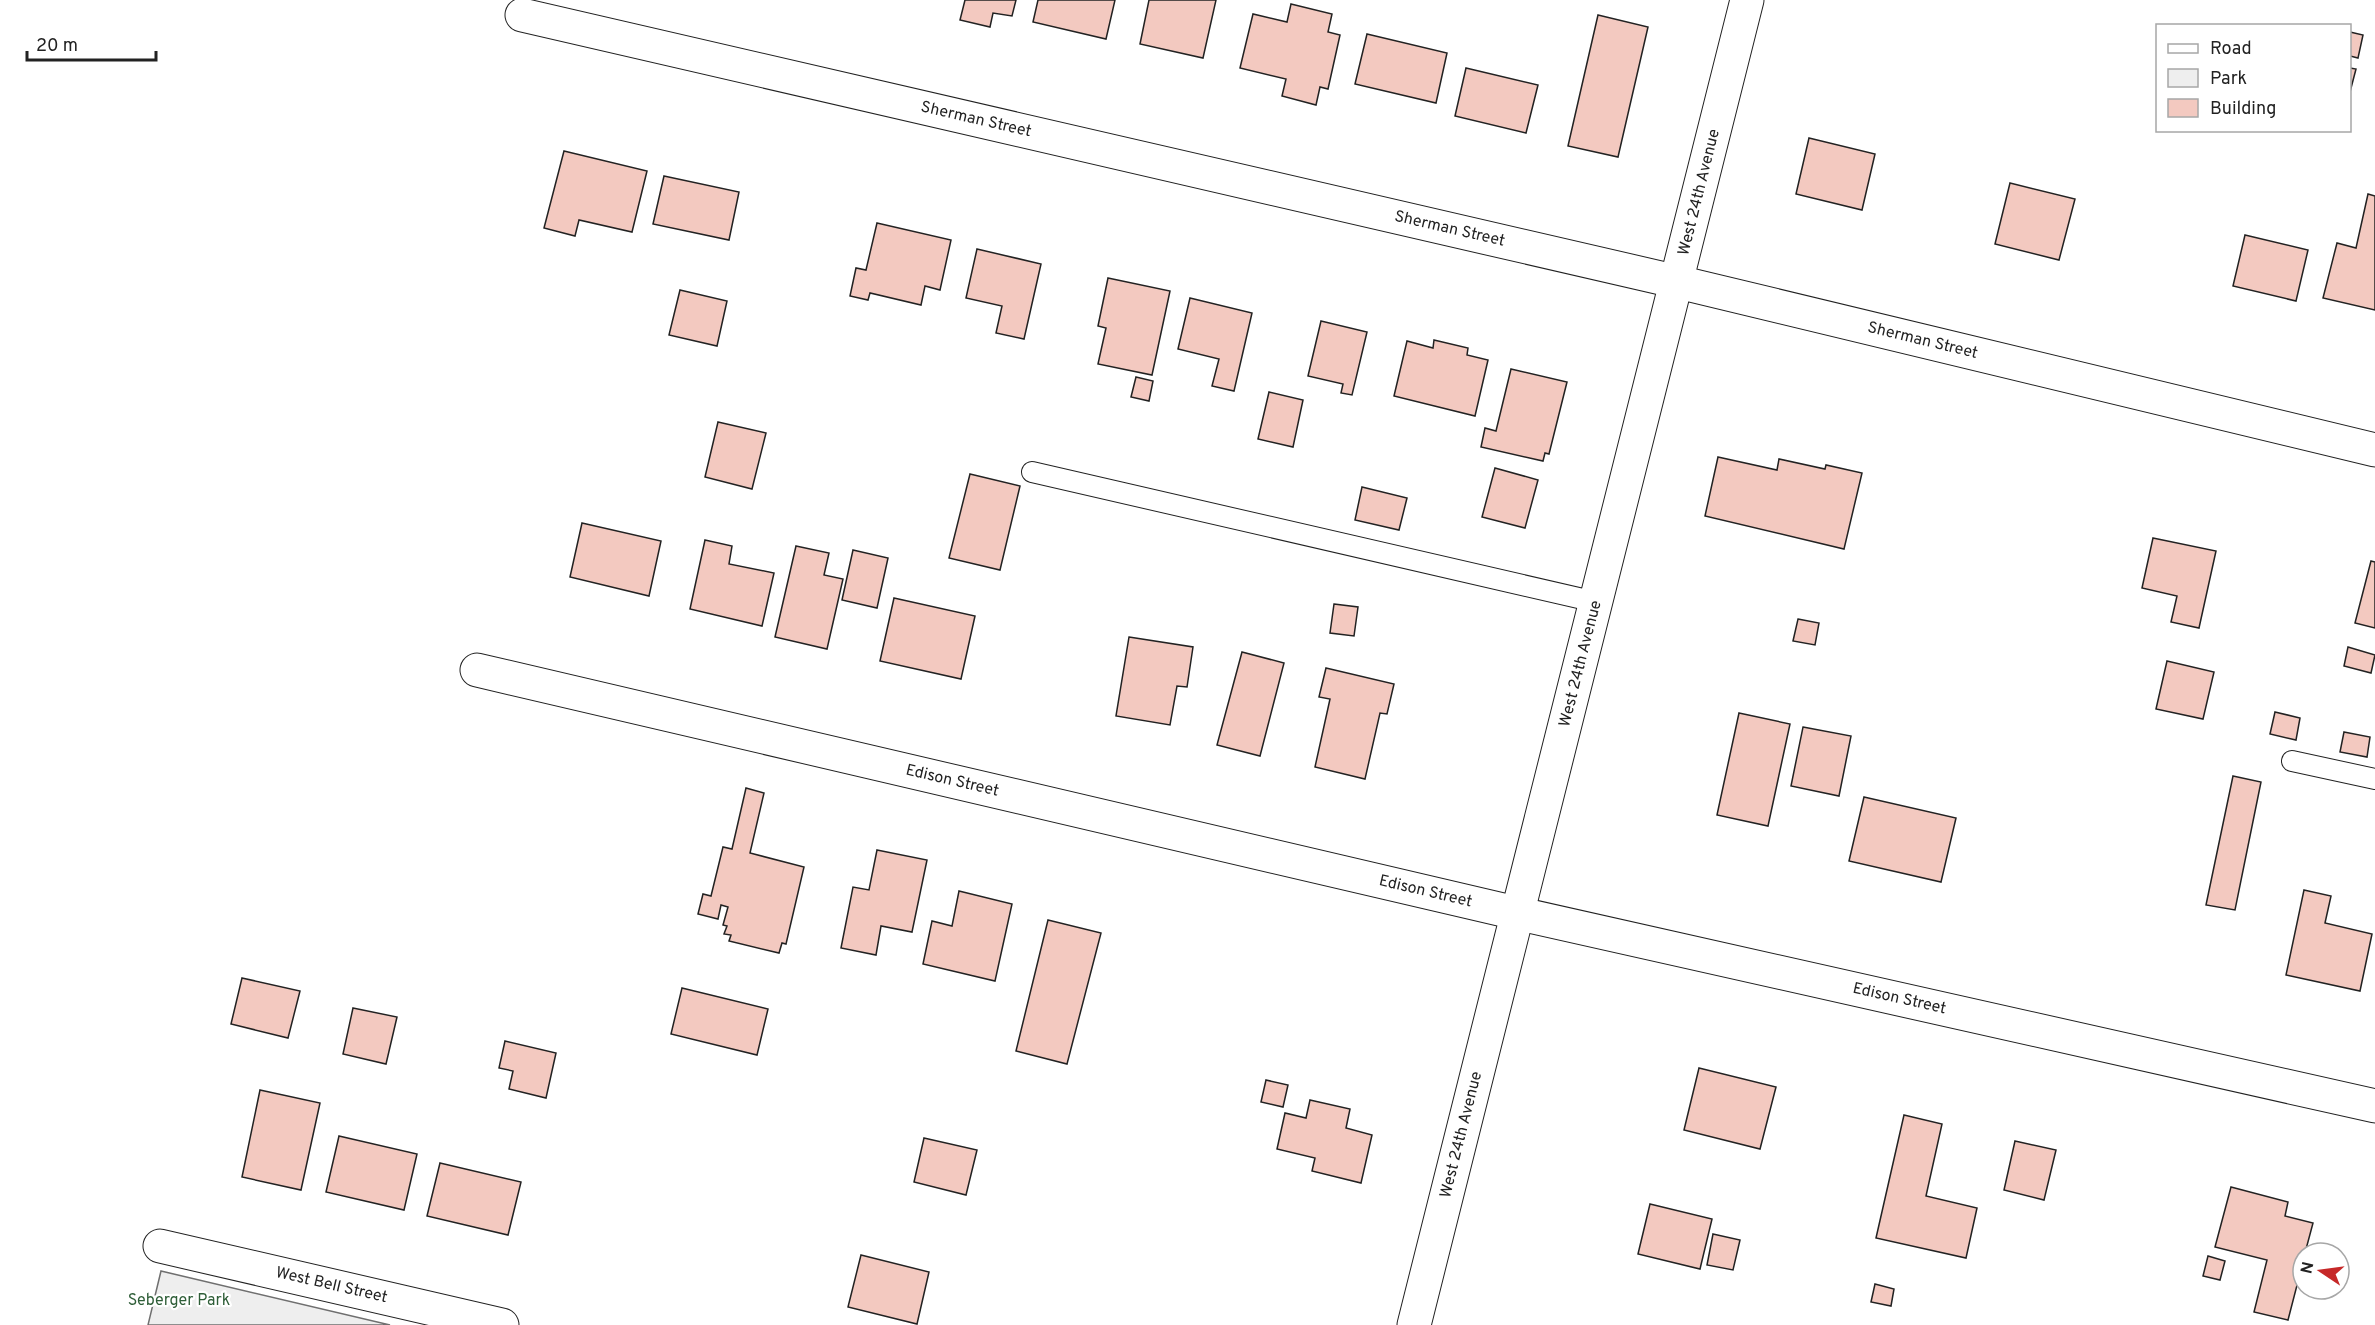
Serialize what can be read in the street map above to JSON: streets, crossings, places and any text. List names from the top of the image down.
{
  "streets": {
    "street": [
      "Sherman Street",
      "West 24th Avenue",
      "Edison Street",
      "West Bell Street"
    ]
  },
  "crossings": [
    ["Sherman Street", "West 24th Avenue"],
    ["West 24th Avenue", "Edison Street"]
  ],
  "parks": ["Seberger Park"],
  "legend": ["Road", "Park", "Building"],
  "scale_bar": "20 m",
  "north": "left"
}
